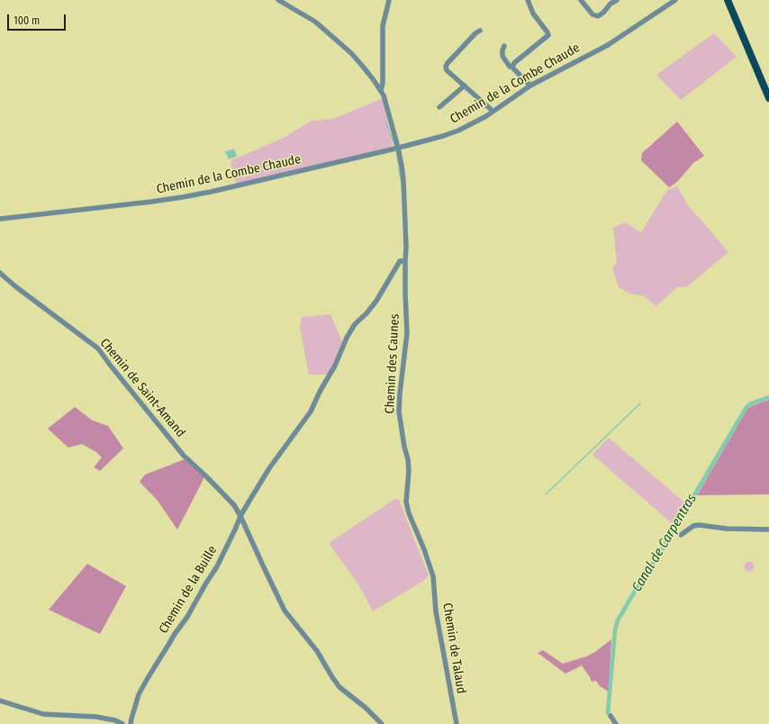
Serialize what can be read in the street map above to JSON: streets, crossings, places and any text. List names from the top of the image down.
{
  "streets": {
    "street": [
      "Chemin de la Combe Chaude",
      "Chemin des Caunes",
      "Chemin de Saint-Amand",
      "Chemin de la Buille",
      "Chemin de Talaud"
    ]
  },
  "crossings": [
    ["Chemin de la Combe Chaude", "Chemin des Caunes"],
    ["Chemin des Caunes", "Chemin de la Buille"],
    ["Chemin des Caunes", "Chemin de Talaud"],
    ["Chemin de Saint-Amand", "Chemin de la Buille"]
  ],
  "water": ["Canal de Carpentras"],
  "scale_bar": "100 m"
}
